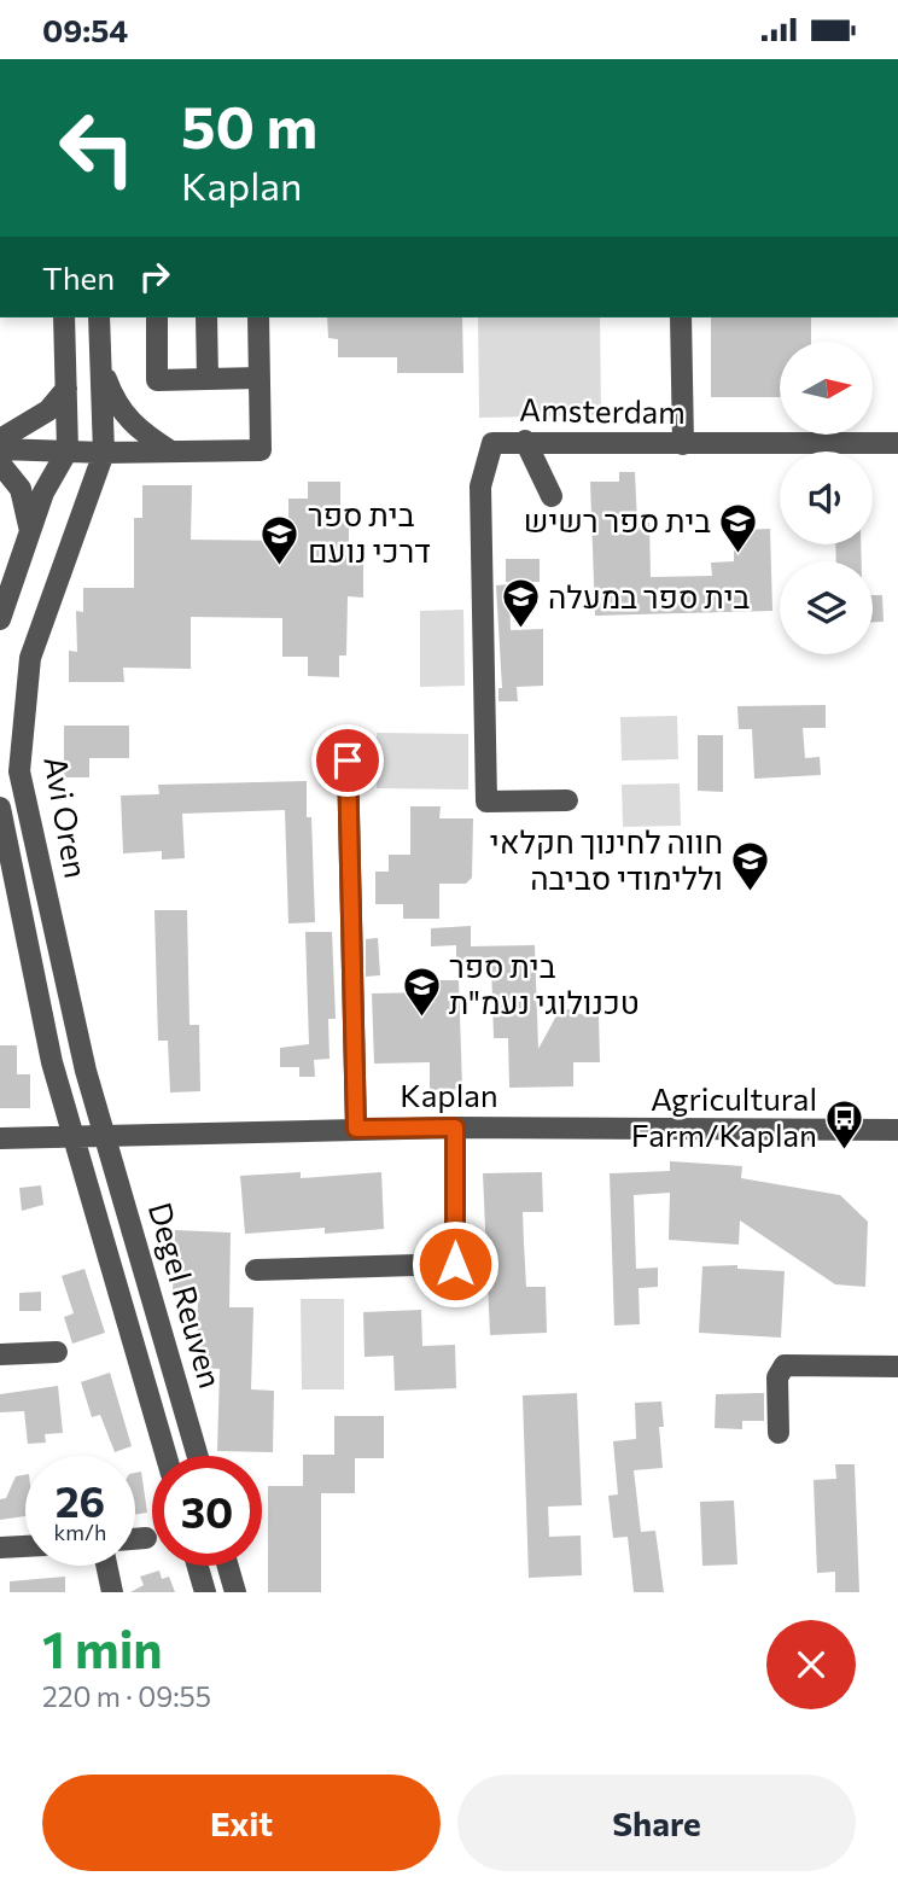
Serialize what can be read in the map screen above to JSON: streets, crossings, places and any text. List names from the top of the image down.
{
  "streets": {
    "street": [
      "Amsterdam",
      "Avi Oren",
      "Kaplan",
      "Degel Reuven"
    ]
  },
  "crossings": [
    ["Avi Oren", "Kaplan"],
    ["Avi Oren", "Degel Reuven"],
    ["Kaplan", "Degel Reuven"]
  ],
  "places": {
    "school or university": [
      "בית ספר רשיש",
      "בית ספר דרכי נועם",
      "בית ספר במעלה",
      "חווה לחינוך חקלאי וללימודי סביבה",
      "בית ספר טכנולוגי נעמ\"ת"
    ],
    "bus stop": ["Agricultural Farm/Kaplan"]
  },
  "north": "right",
  "page": {
    "status": "09:54",
    "turn": ["50 m", "Kaplan"],
    "then": "Then",
    "speed": "26 km/h",
    "limit": "30",
    "heading": ["1 min", "220 m · 09:55"],
    "buttons": ["Exit", "Share"]
  }
}
